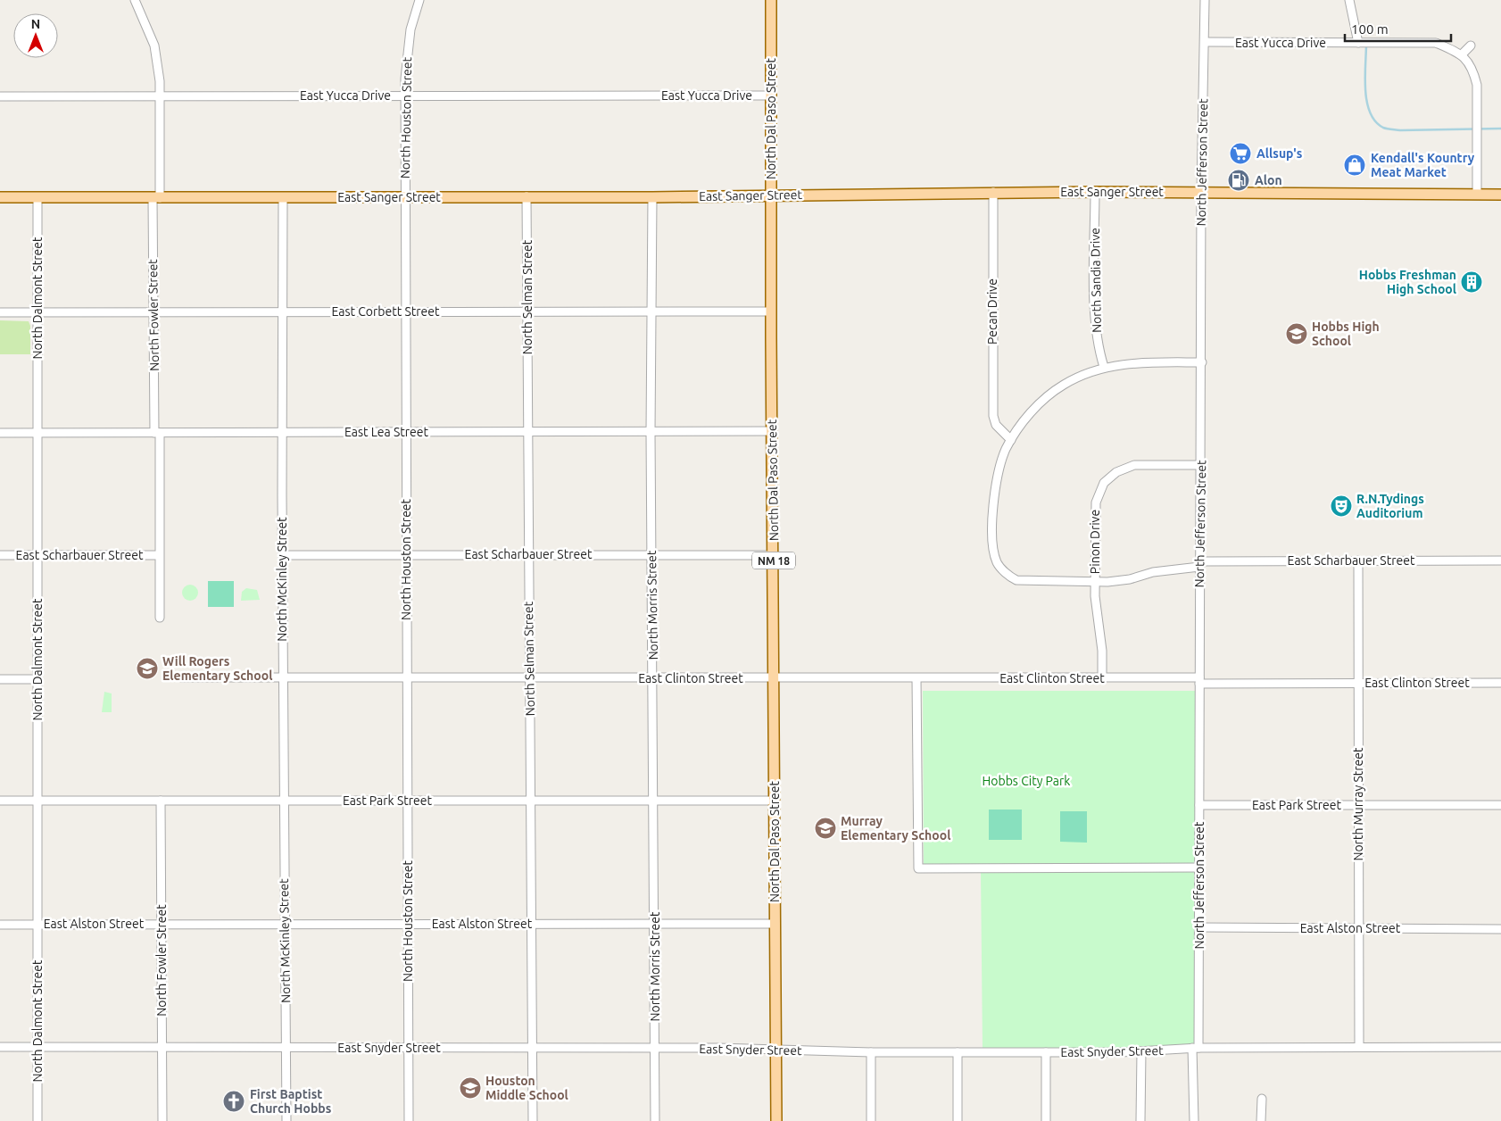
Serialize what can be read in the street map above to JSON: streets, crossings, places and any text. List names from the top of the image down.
{
  "streets": {
    "main road": ["North Dal Paso Street", "East Sanger Street", "NM 18"],
    "street": [
      "East Yucca Drive",
      "North Houston Street",
      "North Jefferson Street",
      "North Sandia Drive",
      "North Selman Street",
      "North Dalmont Street",
      "East Corbett Street",
      "Pecan Drive",
      "North Fowler Street",
      "East Lea Street",
      "Pinon Drive",
      "East Scharbauer Street",
      "North McKinley Street",
      "North Morris Street",
      "East Clinton Street",
      "East Park Street",
      "North Murray Street",
      "East Alston Street",
      "East Snyder Street"
    ]
  },
  "crossings": [
    ["East Yucca Drive", "North Houston Street"],
    ["East Yucca Drive", "North Dal Paso Street"],
    ["East Yucca Drive", "North Jefferson Street"],
    ["East Yucca Drive", "North Fowler Street"],
    ["North Houston Street", "East Sanger Street"],
    ["North Houston Street", "East Corbett Street"],
    ["North Houston Street", "East Lea Street"],
    ["North Houston Street", "East Scharbauer Street"],
    ["North Houston Street", "East Clinton Street"],
    ["North Houston Street", "East Park Street"],
    ["North Houston Street", "East Alston Street"],
    ["North Houston Street", "East Snyder Street"],
    ["North Dal Paso Street", "East Sanger Street"],
    ["North Dal Paso Street", "East Corbett Street"],
    ["North Dal Paso Street", "East Lea Street"],
    ["North Dal Paso Street", "East Scharbauer Street"],
    ["North Dal Paso Street", "East Clinton Street"],
    ["North Dal Paso Street", "East Park Street"],
    ["North Dal Paso Street", "East Alston Street"],
    ["North Dal Paso Street", "East Snyder Street"],
    ["North Jefferson Street", "East Sanger Street"],
    ["North Jefferson Street", "Pinon Drive"],
    ["North Jefferson Street", "East Scharbauer Street"],
    ["North Jefferson Street", "East Clinton Street"],
    ["North Jefferson Street", "East Park Street"],
    ["North Jefferson Street", "East Alston Street"],
    ["North Jefferson Street", "East Snyder Street"],
    ["East Sanger Street", "North Sandia Drive"],
    ["East Sanger Street", "North Selman Street"],
    ["East Sanger Street", "North Dalmont Street"],
    ["East Sanger Street", "Pecan Drive"],
    ["East Sanger Street", "North Fowler Street"],
    ["East Sanger Street", "North McKinley Street"],
    ["East Sanger Street", "North Morris Street"],
    ["North Sandia Drive", "East Scharbauer Street"],
    ["North Selman Street", "East Corbett Street"],
    ["North Selman Street", "East Lea Street"],
    ["North Selman Street", "East Scharbauer Street"],
    ["North Selman Street", "East Clinton Street"],
    ["North Selman Street", "East Park Street"],
    ["North Selman Street", "East Alston Street"],
    ["North Selman Street", "East Snyder Street"],
    ["North Dalmont Street", "East Corbett Street"],
    ["North Dalmont Street", "East Lea Street"],
    ["North Dalmont Street", "East Scharbauer Street"],
    ["North Dalmont Street", "East Park Street"],
    ["North Dalmont Street", "East Alston Street"],
    ["North Dalmont Street", "East Snyder Street"],
    ["East Corbett Street", "North Fowler Street"],
    ["East Corbett Street", "North McKinley Street"],
    ["East Corbett Street", "North Morris Street"],
    ["Pecan Drive", "East Scharbauer Street"],
    ["North Fowler Street", "East Lea Street"],
    ["North Fowler Street", "East Scharbauer Street"],
    ["North Fowler Street", "East Park Street"],
    ["North Fowler Street", "East Alston Street"],
    ["North Fowler Street", "East Snyder Street"],
    ["East Lea Street", "North McKinley Street"],
    ["East Lea Street", "North Morris Street"],
    ["Pinon Drive", "East Scharbauer Street"],
    ["Pinon Drive", "East Clinton Street"],
    ["East Scharbauer Street", "North McKinley Street"],
    ["East Scharbauer Street", "North Morris Street"],
    ["East Scharbauer Street", "North Murray Street"],
    ["North McKinley Street", "East Clinton Street"],
    ["North McKinley Street", "East Park Street"],
    ["North McKinley Street", "East Alston Street"],
    ["North McKinley Street", "East Snyder Street"],
    ["North Morris Street", "East Clinton Street"],
    ["North Morris Street", "East Park Street"],
    ["North Morris Street", "East Alston Street"],
    ["North Morris Street", "East Snyder Street"],
    ["East Clinton Street", "North Murray Street"],
    ["East Park Street", "North Murray Street"],
    ["North Murray Street", "East Alston Street"],
    ["North Murray Street", "East Snyder Street"]
  ],
  "parks": ["Hobbs City Park"],
  "places": {
    "supermarket": ["Allsup's"],
    "shop": ["Kendall's Kountry Meat Market"],
    "fuel station": ["Alon"],
    "building": ["Hobbs Freshman High School"],
    "school or university": [
      "Hobbs High School",
      "Will Rogers Elementary School",
      "Murray Elementary School",
      "Houston Middle School"
    ],
    "theatre": ["R.N.Tydings Auditorium"],
    "church": ["First Baptist Church Hobbs"]
  },
  "scale_bar": "100 m",
  "north": "top"
}
